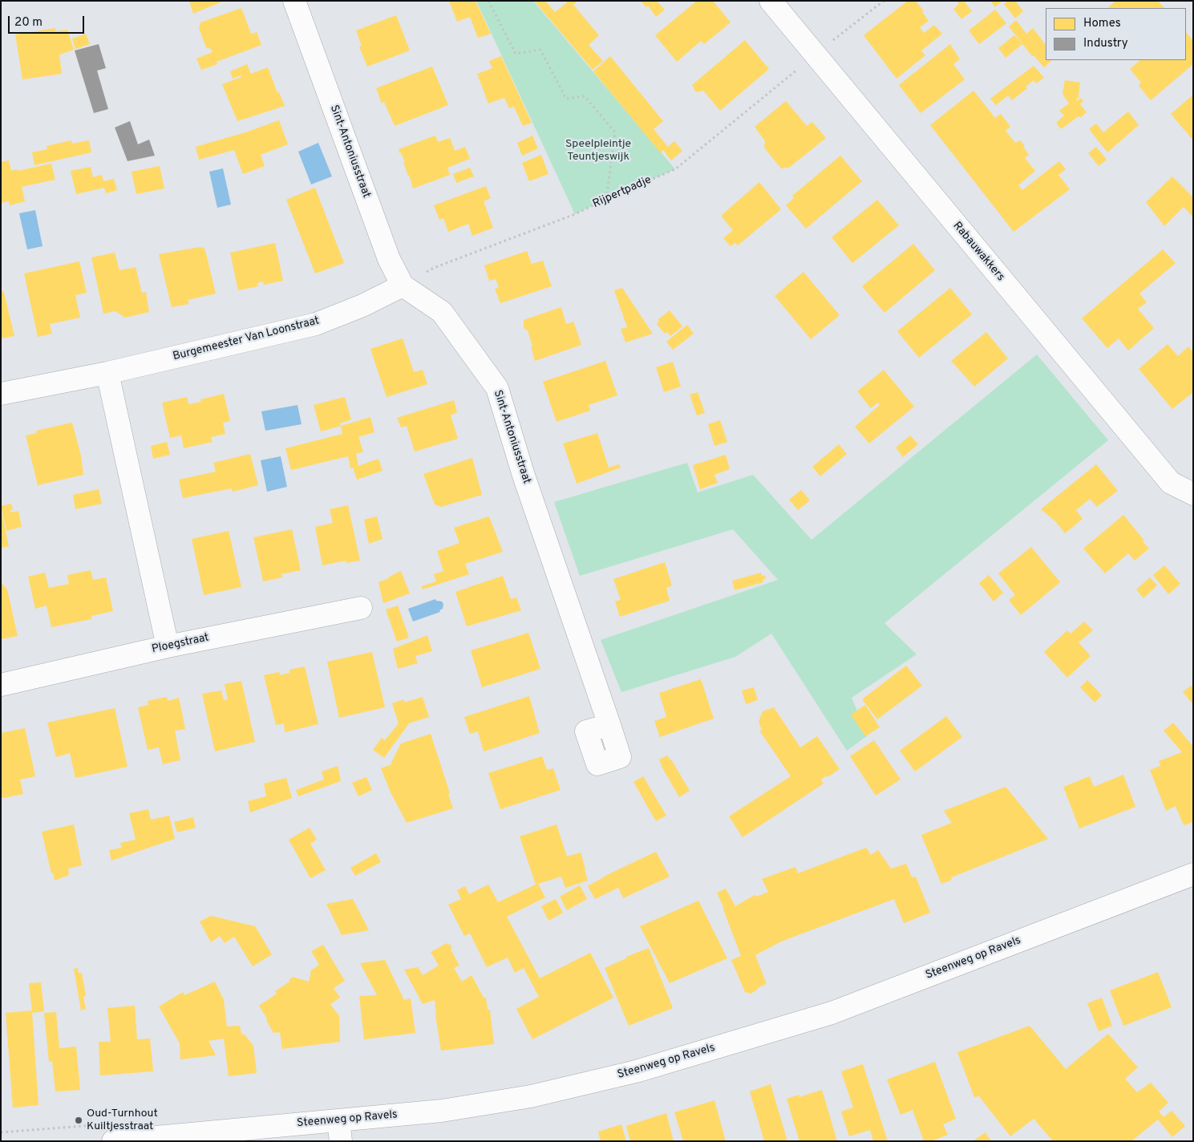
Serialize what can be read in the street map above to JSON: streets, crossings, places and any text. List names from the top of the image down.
{
  "streets": {
    "street": [
      "Sint-Antoniusstraat",
      "Rabauwakkers",
      "Burgemeester Van Loonstraat",
      "Ploegstraat",
      "Steenweg op Ravels"
    ],
    "path": ["Rijpertpadje"]
  },
  "crossings": [
    ["Sint-Antoniusstraat", "Rijpertpadje"],
    ["Sint-Antoniusstraat", "Burgemeester Van Loonstraat"],
    ["Rijpertpadje", "Rabauwakkers"],
    ["Rijpertpadje", "Burgemeester Van Loonstraat"]
  ],
  "parks": ["Speelpleintje Teuntjeswijk"],
  "places": ["Oud-Turnhout Kuiltjesstraat"],
  "legend": ["Homes", "Industry"],
  "scale_bar": "20 m"
}
